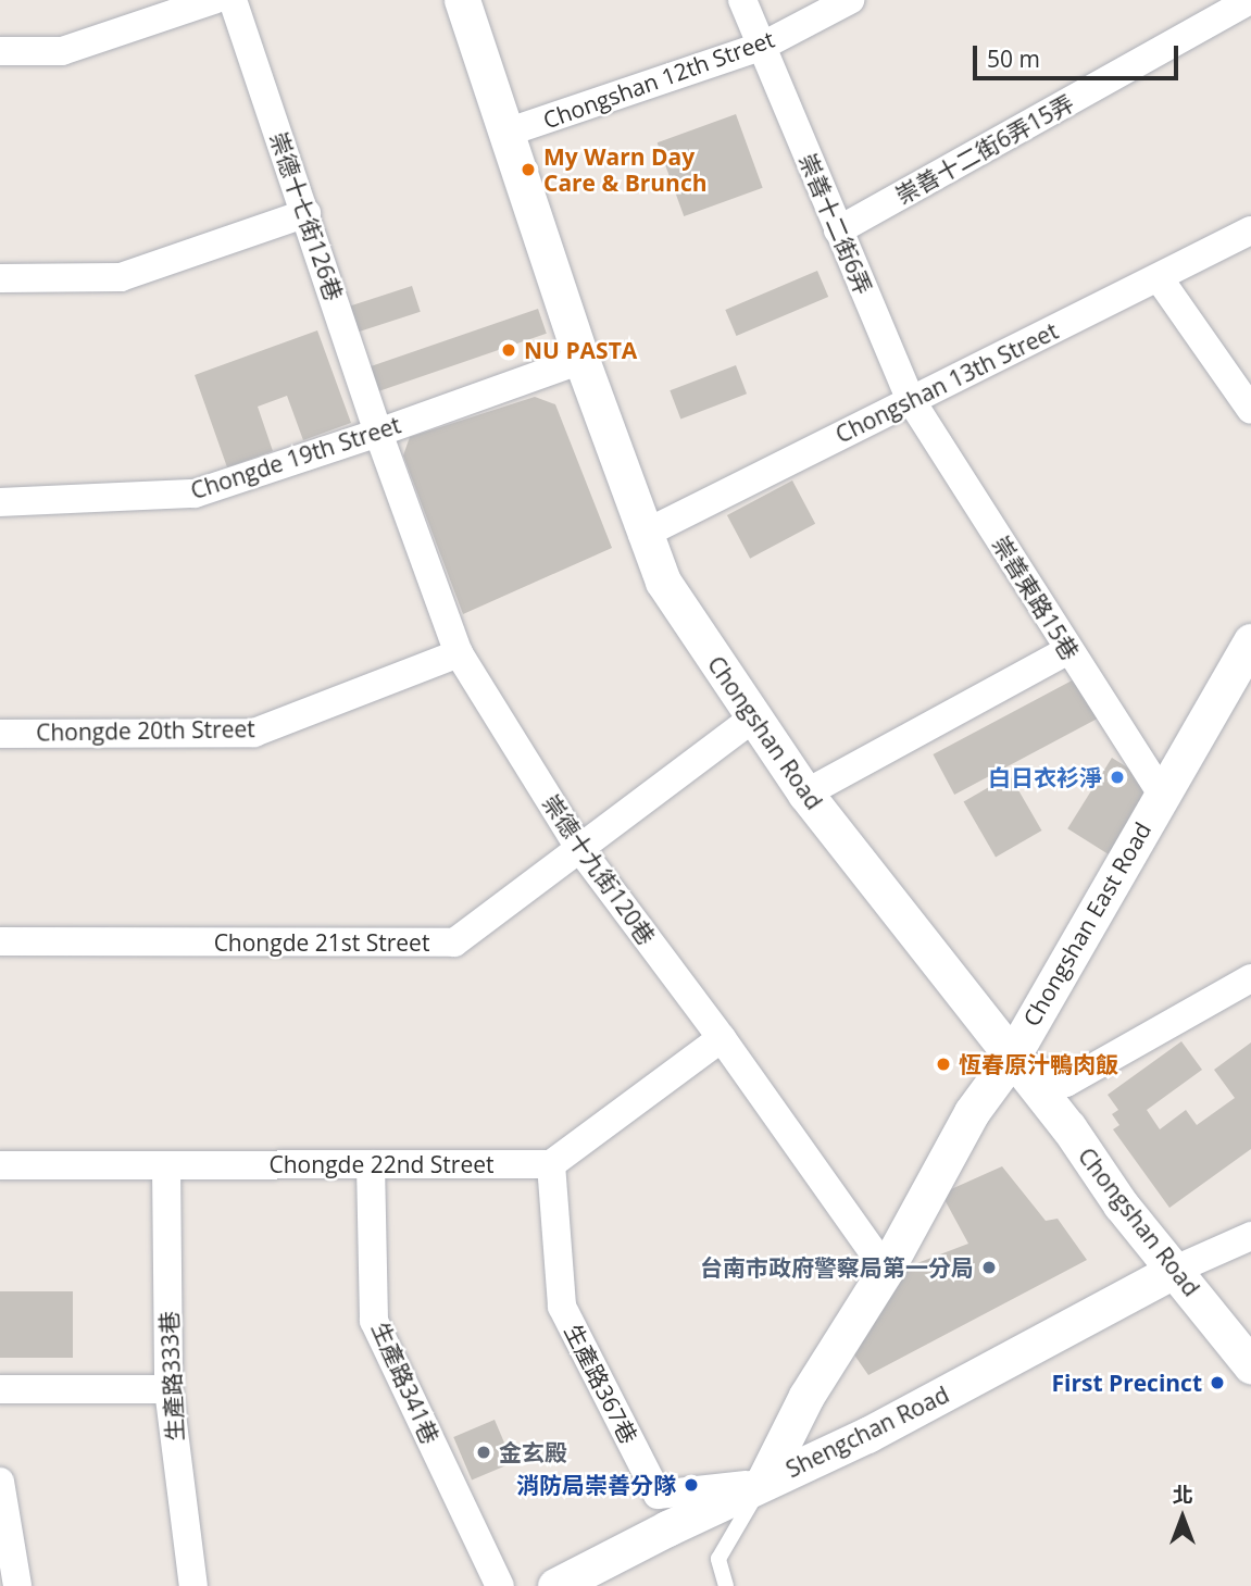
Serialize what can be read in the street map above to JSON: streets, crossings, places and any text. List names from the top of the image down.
{
  "streets": {
    "street": [
      "Chongshan 12th Street",
      "崇善十二街6弄15弄",
      "崇德十七街126巷",
      "崇善十二街6弄",
      "Chongshan 13th Street",
      "Chongde 19th Street",
      "崇善東路15巷",
      "Chongde 20th Street",
      "Chongshan Road",
      "崇德十九街120巷",
      "Chongshan East Road",
      "Chongde 21st Street",
      "Chongde 22nd Street",
      "生產路333巷",
      "生產路341巷",
      "生產路367巷",
      "Shengchan Road"
    ]
  },
  "crossings": [
    ["Chongshan 12th Street", "崇善十二街6弄"],
    ["Chongshan 12th Street", "Chongshan Road"],
    ["崇善十二街6弄15弄", "崇善十二街6弄"],
    ["崇德十七街126巷", "Chongde 19th Street"],
    ["崇德十七街126巷", "崇德十九街120巷"],
    ["崇善十二街6弄", "Chongshan 13th Street"],
    ["崇善十二街6弄", "崇善東路15巷"],
    ["Chongshan 13th Street", "崇善東路15巷"],
    ["Chongshan 13th Street", "Chongshan Road"],
    ["Chongde 19th Street", "Chongshan Road"],
    ["Chongde 19th Street", "崇德十九街120巷"],
    ["崇善東路15巷", "Chongshan East Road"],
    ["Chongde 20th Street", "崇德十九街120巷"],
    ["Chongshan Road", "Chongshan East Road"],
    ["Chongshan Road", "Chongde 21st Street"],
    ["Chongshan Road", "Shengchan Road"],
    ["崇德十九街120巷", "Chongshan East Road"],
    ["崇德十九街120巷", "Chongde 21st Street"],
    ["Chongshan East Road", "生產路367巷"],
    ["Chongshan East Road", "Shengchan Road"],
    ["Chongde 22nd Street", "生產路333巷"],
    ["Chongde 22nd Street", "生產路341巷"],
    ["Chongde 22nd Street", "生產路367巷"],
    ["生產路367巷", "Shengchan Road"]
  ],
  "places": [
    "My Warn Day Care & Brunch",
    "NU PASTA",
    "白日衣衫淨",
    "恆春原汁鴨肉飯",
    "台南市政府警察局第一分局",
    "First Precinct",
    "金玄殿",
    "消防局崇善分隊"
  ],
  "scale_bar": "50 m",
  "north": "top"
}
